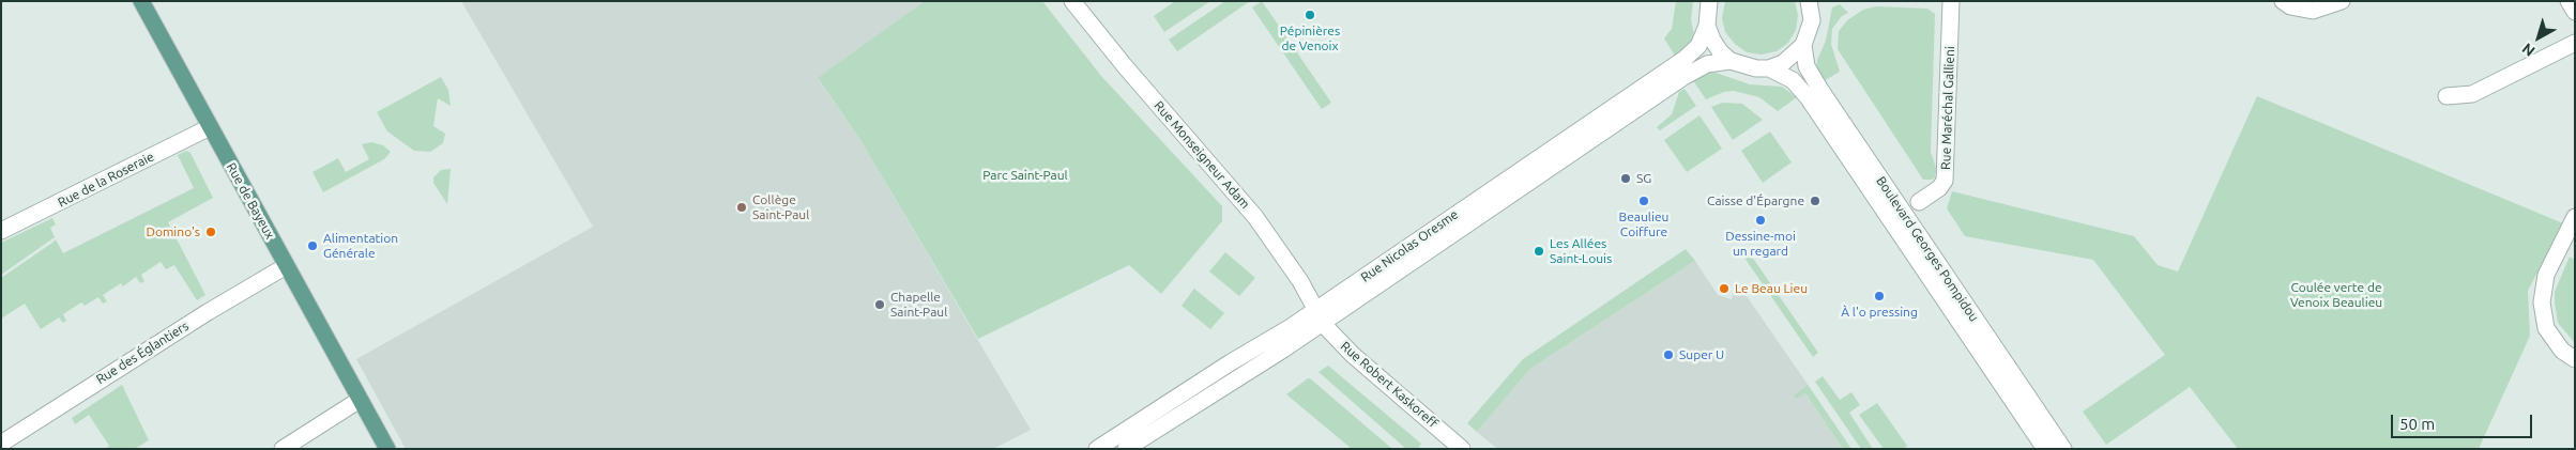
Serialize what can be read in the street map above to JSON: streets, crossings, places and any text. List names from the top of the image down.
{
  "streets": {
    "main road": ["Rue de Bayeux"],
    "street": [
      "Rue Maréchal Gallieni",
      "Rue Monseigneur Adam",
      "Rue de la Roseraie",
      "Rue Nicolas Oresme",
      "Boulevard Georges Pompidou",
      "Rue des Églantiers",
      "Rue Robert Kaskoreff"
    ]
  },
  "crossings": [
    ["Rue Monseigneur Adam", "Rue Nicolas Oresme"],
    ["Rue Monseigneur Adam", "Rue Robert Kaskoreff"],
    ["Rue de la Roseraie", "Rue de Bayeux"],
    ["Rue de Bayeux", "Rue des Églantiers"],
    ["Rue Nicolas Oresme", "Boulevard Georges Pompidou"],
    ["Rue Nicolas Oresme", "Rue Robert Kaskoreff"]
  ],
  "parks": ["Parc Saint-Paul", "Coulée verte de Venoix Beaulieu"],
  "places": [
    "Pépinières de Venoix",
    "SG",
    "Beaulieu Coiffure",
    "Caisse d'Épargne",
    "Collège Saint-Paul",
    "Dessine-moi un regard",
    "Domino's",
    "Alimentation Générale",
    "Les Allées Saint-Louis",
    "Le Beau Lieu",
    "À l'o pressing",
    "Chapelle Saint-Paul",
    "Super U"
  ],
  "scale_bar": "50 m",
  "north": "bottom left"
}
